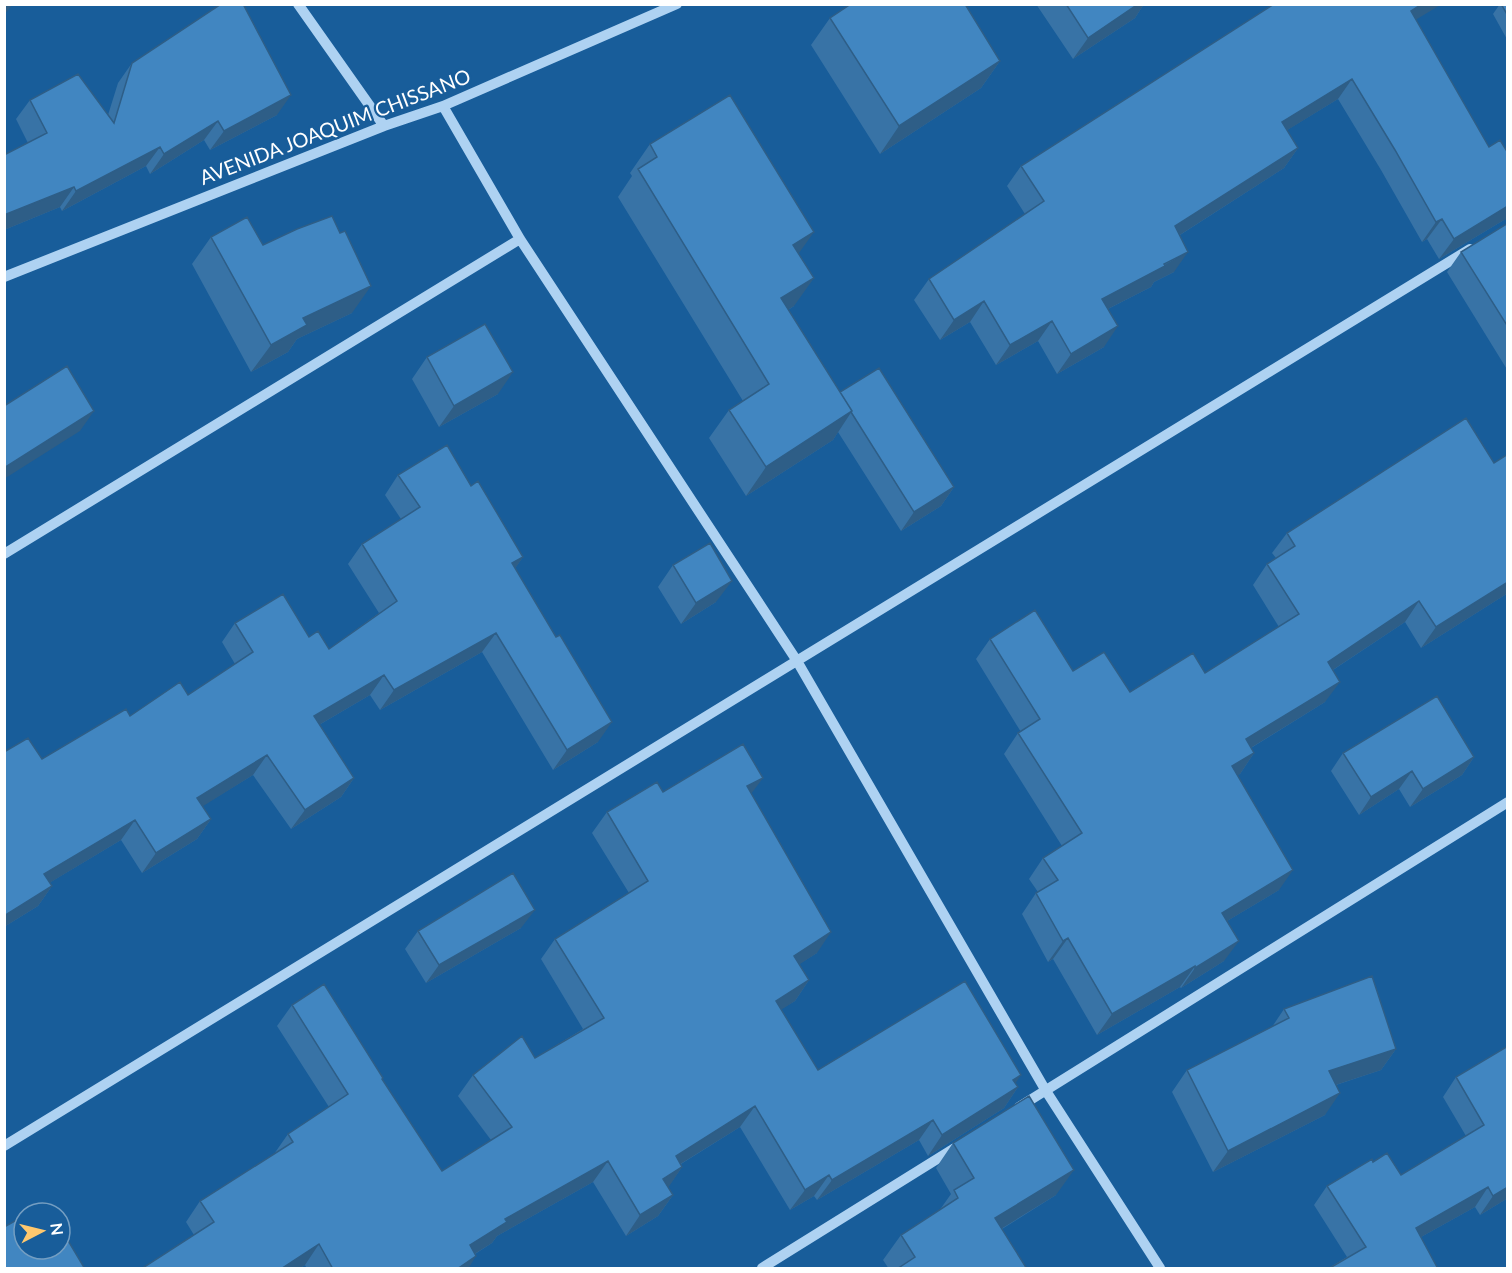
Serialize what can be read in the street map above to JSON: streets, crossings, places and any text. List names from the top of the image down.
{
  "streets": {
    "street": ["AVENIDA JOAQUIM CHISSANO"]
  },
  "north": "right"
}
